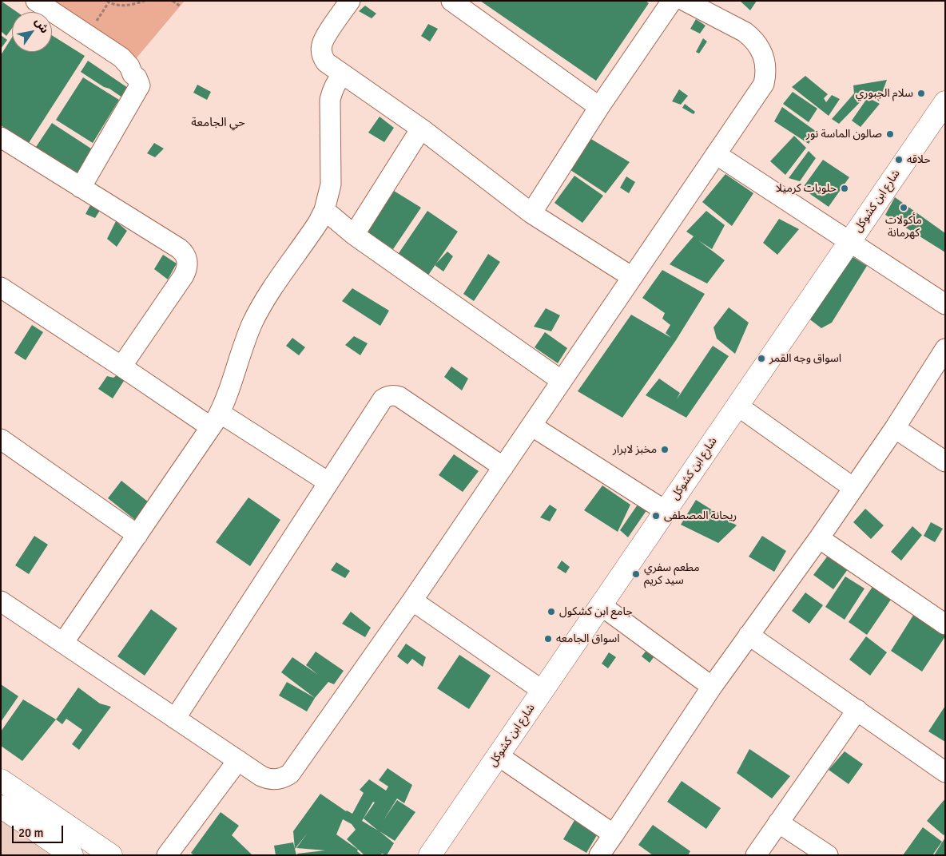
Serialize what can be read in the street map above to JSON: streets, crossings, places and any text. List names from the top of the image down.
{
  "streets": {
    "street": ["شارع ابن كشوكل"]
  },
  "districts": ["حي الجامعة"],
  "places": [
    "سلام الجبوري",
    "صالون الماسة نور",
    "حلاقه",
    "حلويات كرميلا",
    "مأكولات كهرمانة",
    "اسواق وجه القمر",
    "مخبز لابرار",
    "ريحانة المصطفى",
    "مطعم سفري سيد كريم",
    "جامع ابن كشكول",
    "اسواق الجامعه"
  ],
  "scale_bar": "20 m",
  "north": "top right"
}
